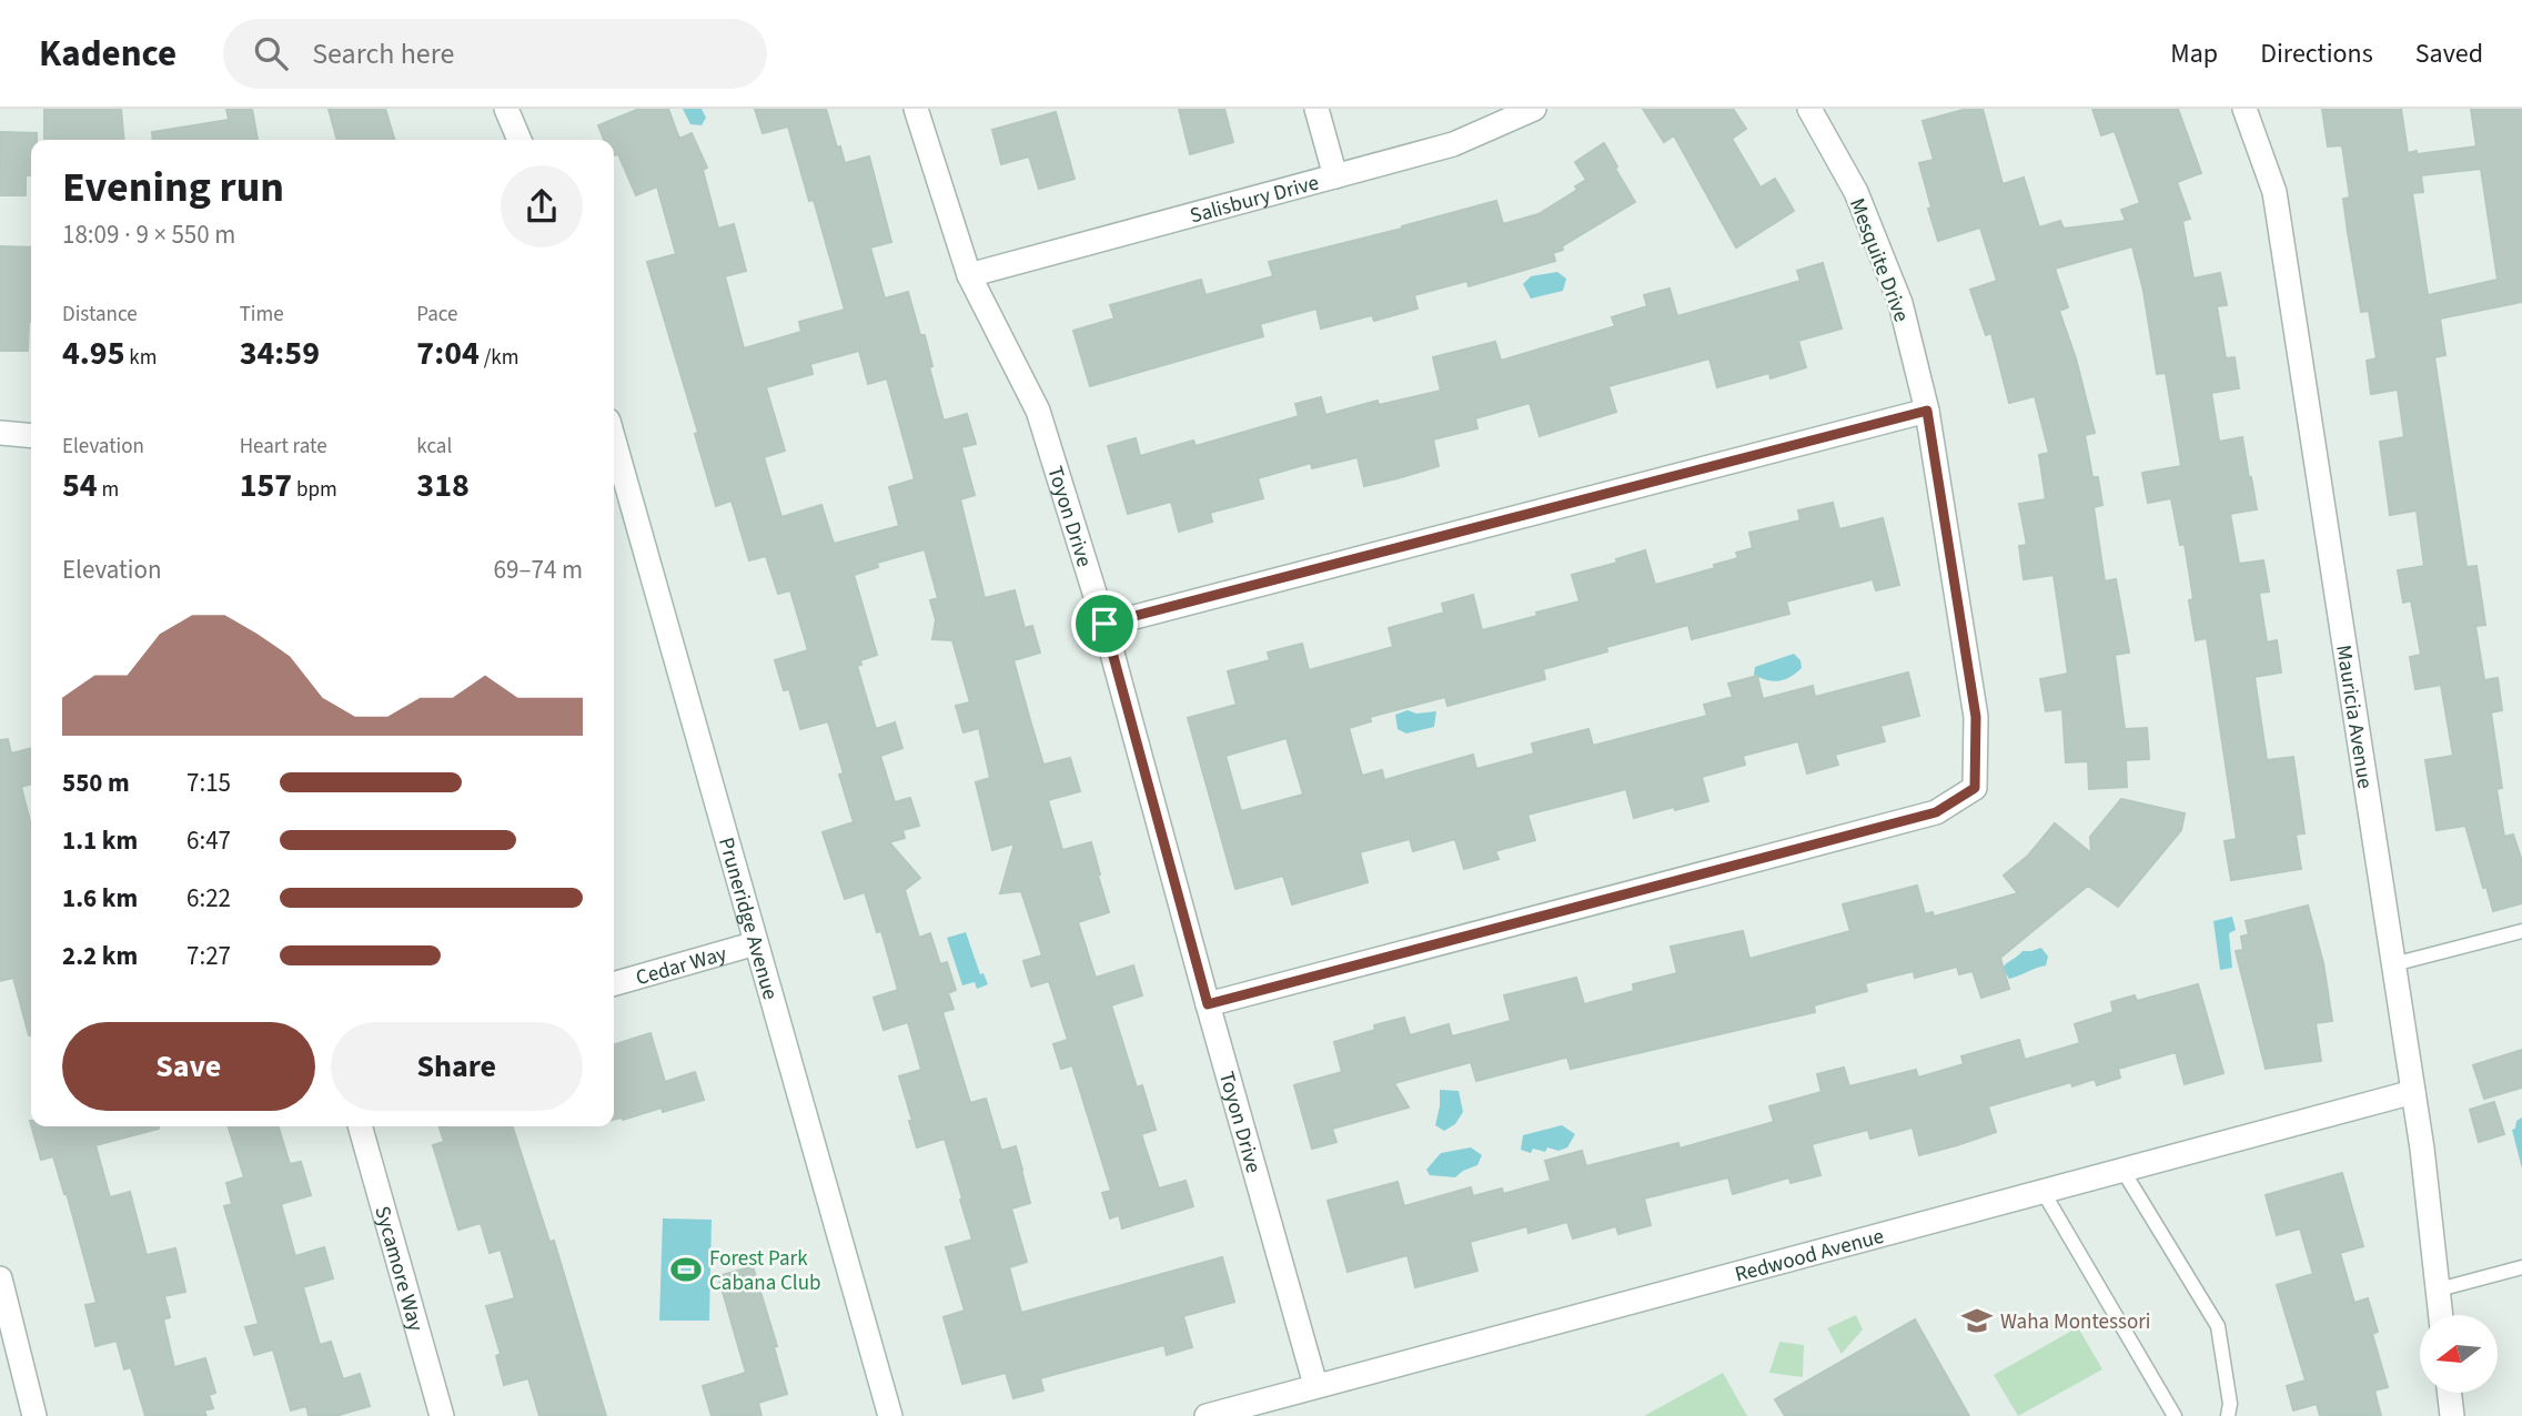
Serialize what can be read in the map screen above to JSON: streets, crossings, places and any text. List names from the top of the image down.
{
  "streets": {
    "street": [
      "Salisbury Drive",
      "Mesquite Drive",
      "Toyon Drive",
      "Mauricia Avenue",
      "Pruneridge Avenue",
      "Cedar Way",
      "Redwood Avenue",
      "Sycamore Way"
    ]
  },
  "crossings": [
    ["Salisbury Drive", "Toyon Drive"],
    ["Mesquite Drive", "Toyon Drive"],
    ["Toyon Drive", "Redwood Avenue"],
    ["Mauricia Avenue", "Redwood Avenue"],
    ["Pruneridge Avenue", "Cedar Way"]
  ],
  "places": {
    "sports": ["Forest Park Cabana Club"],
    "school or university": ["Waha Montessori"]
  },
  "north": "left",
  "page": {
    "header": "Kadence",
    "search": "Search here",
    "nav": ["Map", "Directions", "Saved"],
    "heading": ["Evening run", "18:09 · 9 × 550 m"],
    "stats": [
      ["Distance", "4.95 km"],
      ["Time", "34:59"],
      ["Pace", "7:04 /km"],
      ["Elevation", "54 m"],
      ["Heart rate", "157 bpm"],
      ["kcal", "318"]
    ],
    "chart": ["Elevation", "69–74 m"],
    "list": [
      {
        "name": "550 m",
        "note": "7:15"
      },
      {
        "name": "1.1 km",
        "note": "6:47"
      },
      {
        "name": "1.6 km",
        "note": "6:22"
      },
      {
        "name": "2.2 km",
        "note": "7:27"
      }
    ],
    "buttons": ["Save", "Share"]
  }
}
